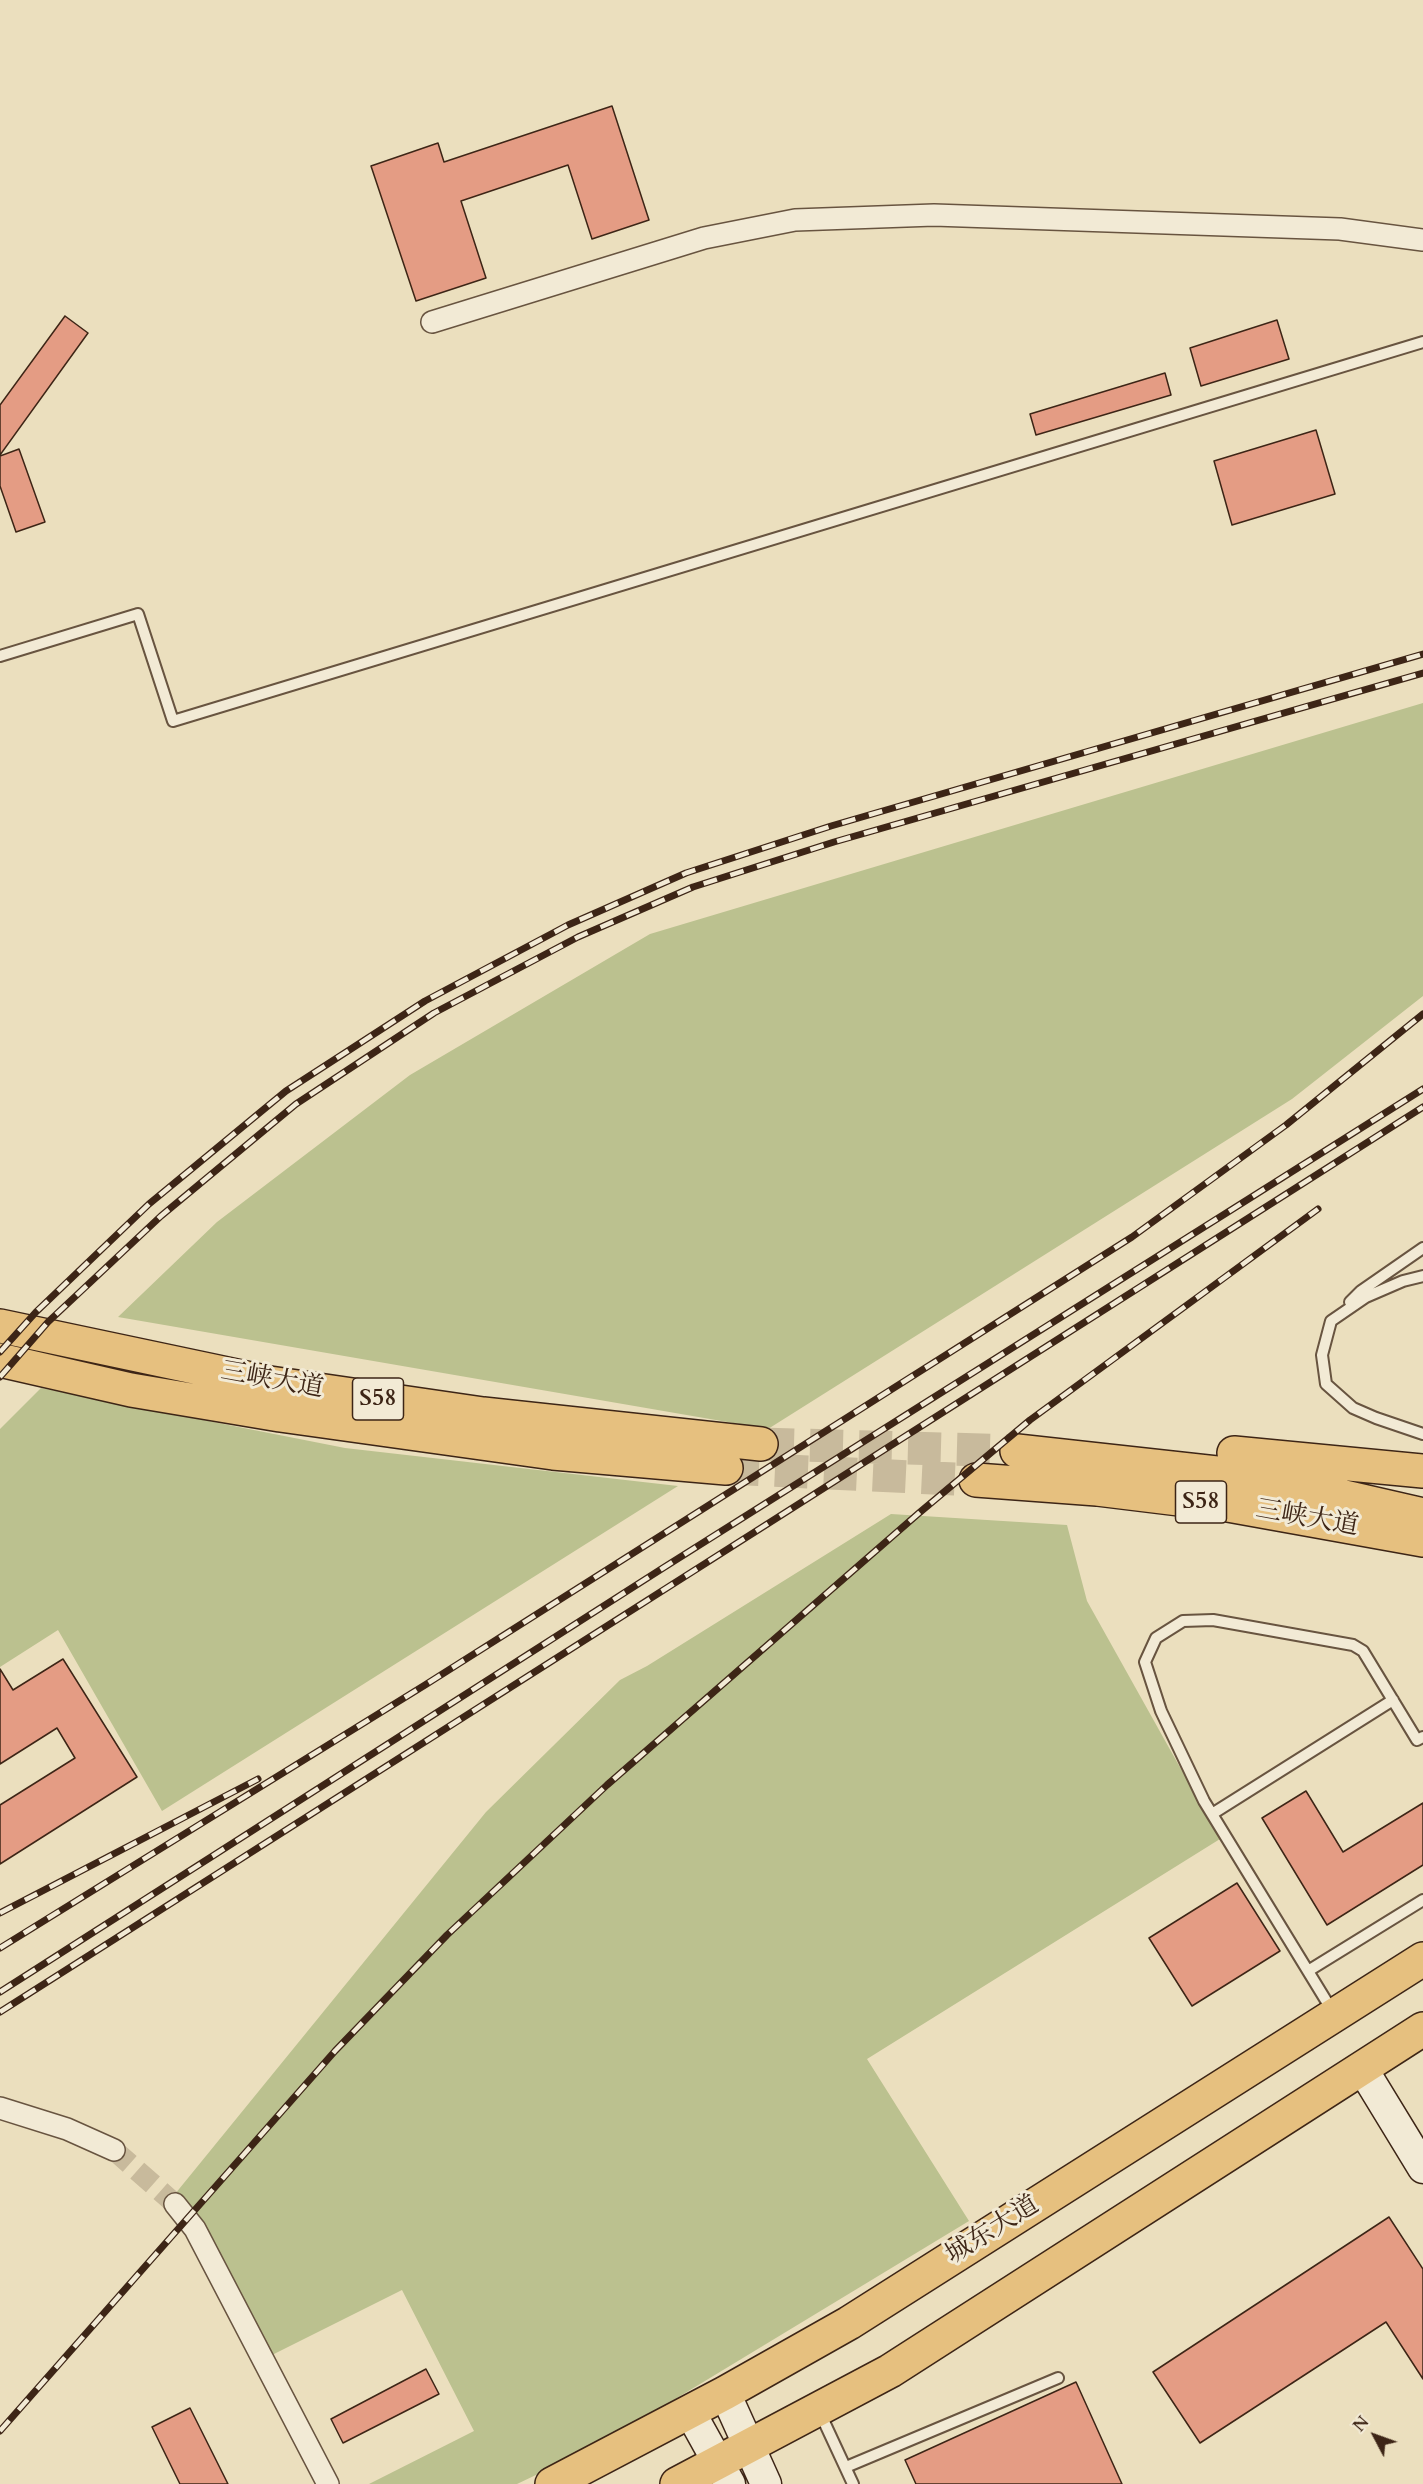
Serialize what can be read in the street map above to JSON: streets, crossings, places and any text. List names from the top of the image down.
{
  "streets": {
    "main road": ["三峡大道", "S58", "城东大道"]
  },
  "north": "top left"
}
